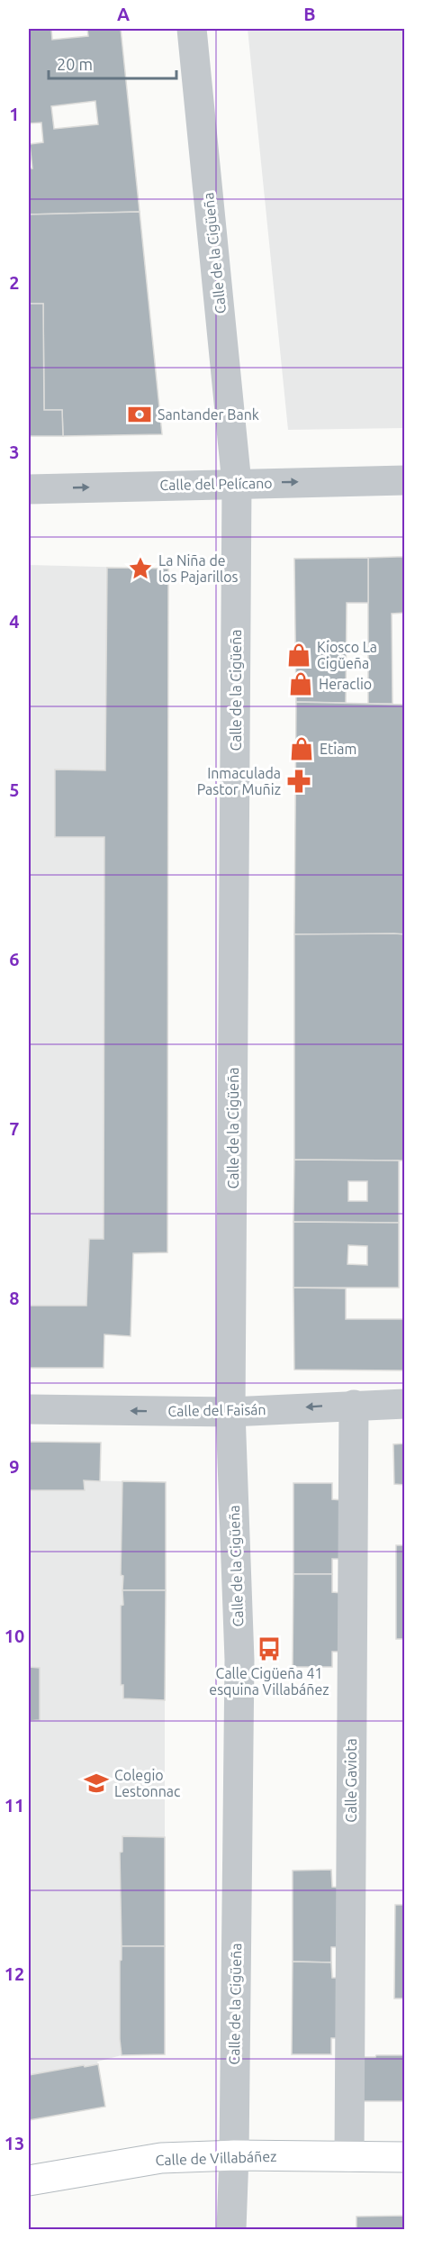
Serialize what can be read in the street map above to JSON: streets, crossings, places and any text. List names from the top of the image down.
{
  "streets": {
    "main road": ["Calle de Villabáñez"],
    "street": [
      "Calle de la Cigüeña",
      "Calle del Pelícano",
      "Calle del Faisán",
      "Calle Gaviota"
    ]
  },
  "crossings": [
    ["Calle de la Cigüeña", "Calle del Pelícano"],
    ["Calle de la Cigüeña", "Calle del Faisán"],
    ["Calle de la Cigüeña", "Calle de Villabáñez"],
    ["Calle del Faisán", "Calle Gaviota"],
    ["Calle Gaviota", "Calle de Villabáñez"]
  ],
  "one_way": ["Calle del Pelícano", "Calle del Faisán"],
  "places": {
    "bank": ["Santander Bank"],
    "place": ["La Niña de los Pajarillos"],
    "shop": ["Kiosco La Cigüeña", "Heraclio", "Etiam"],
    "pharmacy": ["Inmaculada Pastor Muñiz"],
    "bus stop": ["Calle Cigüeña 41 esquina Villabáñez"],
    "school or university": ["Colegio Lestonnac"]
  },
  "scale_bar": "20 m",
  "grid": {
    "columns": ["A", "B"],
    "rows": [
      "1",
      "2",
      "3",
      "4",
      "5",
      "6",
      "7",
      "8",
      "9",
      "10",
      "11",
      "12",
      "13"
    ]
  }
}
